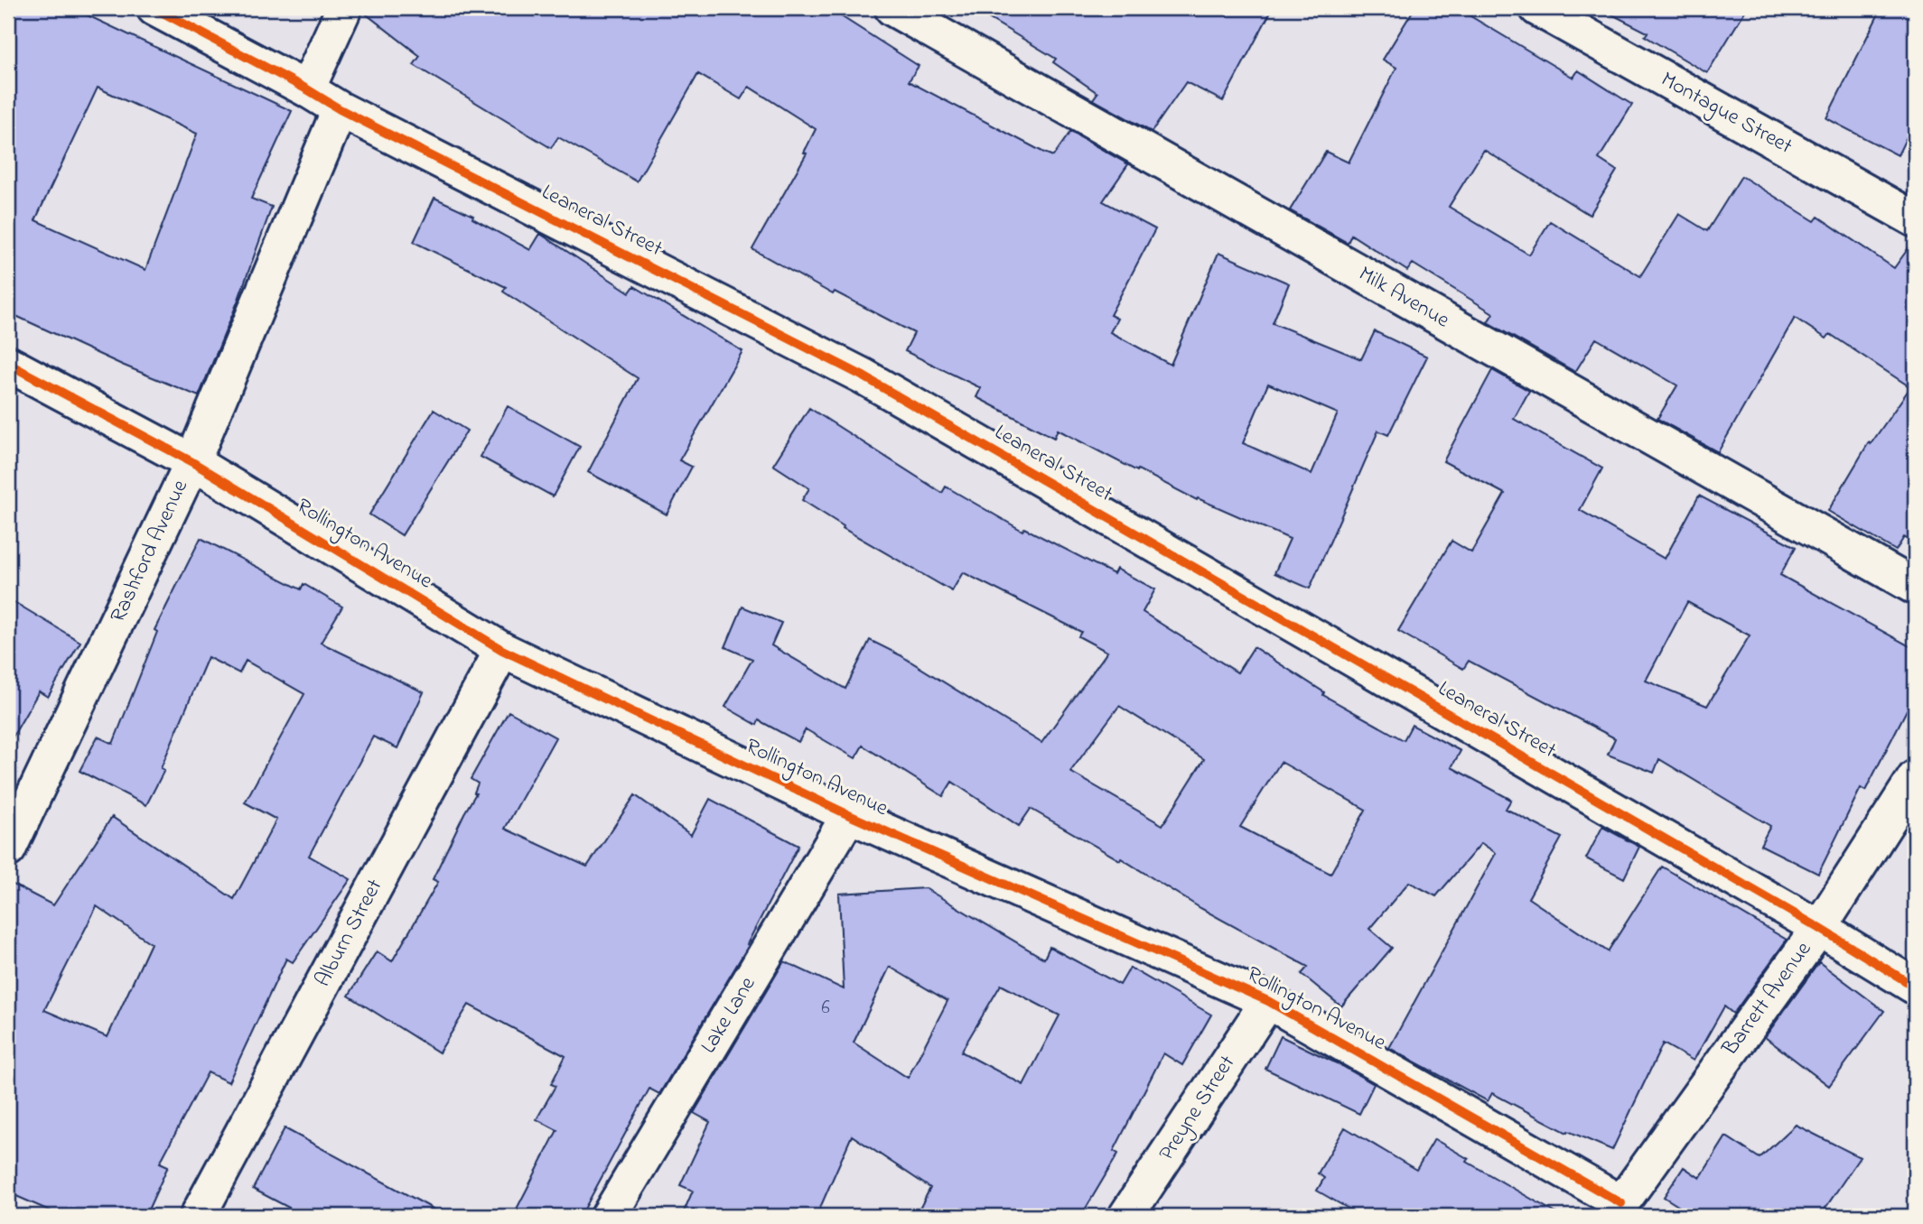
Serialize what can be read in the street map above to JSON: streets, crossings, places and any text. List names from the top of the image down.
{
  "streets": {
    "street": [
      "Montague Street",
      "Leaneral Street",
      "Milk Avenue",
      "Rollington Avenue",
      "Rashford Avenue",
      "Alburn Street",
      "Barrett Avenue",
      "Lake Lane",
      "Preyne Street"
    ]
  },
  "crossings": [
    ["Leaneral Street", "Rashford Avenue"],
    ["Leaneral Street", "Barrett Avenue"],
    ["Rollington Avenue", "Rashford Avenue"],
    ["Rollington Avenue", "Alburn Street"],
    ["Rollington Avenue", "Barrett Avenue"],
    ["Rollington Avenue", "Lake Lane"],
    ["Rollington Avenue", "Preyne Street"]
  ],
  "house_numbers": ["6"]
}
